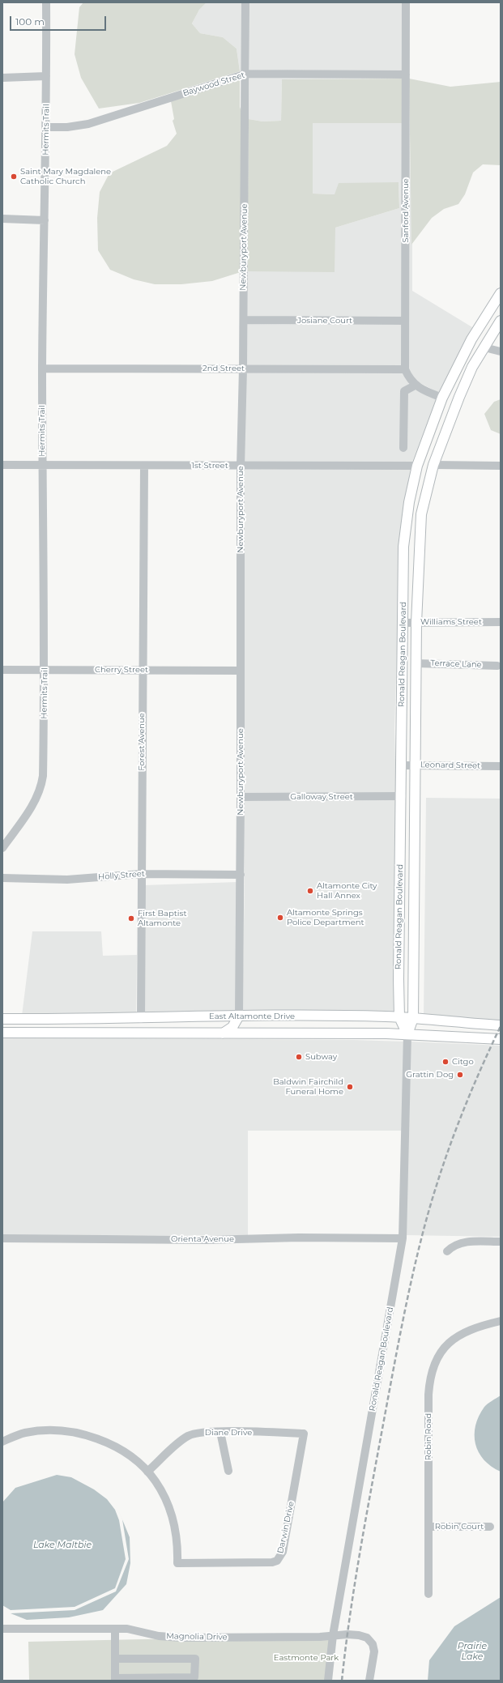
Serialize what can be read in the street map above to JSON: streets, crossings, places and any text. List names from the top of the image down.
{
  "streets": {
    "main road": ["Ronald Reagan Boulevard", "East Altamonte Drive"],
    "street": [
      "Baywood Street",
      "Hermits Trail",
      "Sanford Avenue",
      "Newburyport Avenue",
      "Josiane Court",
      "2nd Street",
      "1st Street",
      "Williams Street",
      "Terrace Lane",
      "Cherry Street",
      "Forest Avenue",
      "Leonard Street",
      "Galloway Street",
      "Holly Street",
      "Orienta Avenue",
      "Diane Drive",
      "Robin Road",
      "Robin Court",
      "Darwin Drive",
      "Magnolia Drive"
    ]
  },
  "crossings": [
    ["Baywood Street", "Hermits Trail"],
    ["Baywood Street", "Sanford Avenue"],
    ["Baywood Street", "Newburyport Avenue"],
    ["Hermits Trail", "2nd Street"],
    ["Hermits Trail", "1st Street"],
    ["Hermits Trail", "Cherry Street"],
    ["Sanford Avenue", "Josiane Court"],
    ["Sanford Avenue", "2nd Street"],
    ["Newburyport Avenue", "Josiane Court"],
    ["Newburyport Avenue", "2nd Street"],
    ["Newburyport Avenue", "1st Street"],
    ["Newburyport Avenue", "Cherry Street"],
    ["Newburyport Avenue", "Galloway Street"],
    ["Newburyport Avenue", "Holly Street"],
    ["Newburyport Avenue", "East Altamonte Drive"],
    ["1st Street", "Ronald Reagan Boulevard"],
    ["1st Street", "Forest Avenue"],
    ["Williams Street", "Ronald Reagan Boulevard"],
    ["Ronald Reagan Boulevard", "Terrace Lane"],
    ["Ronald Reagan Boulevard", "Leonard Street"],
    ["Ronald Reagan Boulevard", "Galloway Street"],
    ["Ronald Reagan Boulevard", "East Altamonte Drive"],
    ["Ronald Reagan Boulevard", "Orienta Avenue"],
    ["Ronald Reagan Boulevard", "Magnolia Drive"],
    ["Cherry Street", "Forest Avenue"],
    ["Forest Avenue", "Holly Street"],
    ["Forest Avenue", "East Altamonte Drive"],
    ["Diane Drive", "Darwin Drive"],
    ["Robin Road", "Robin Court"]
  ],
  "water": ["Lake Maltbie", "Prairie Lake"],
  "parks": ["Eastmonte Park"],
  "places": [
    "Saint Mary Magdalene Catholic Church",
    "Altamonte City Hall Annex",
    "Altamonte Springs Police Department",
    "First Baptist Altamonte",
    "Subway",
    "Citgo",
    "Grattin Dog",
    "Baldwin Fairchild Funeral Home"
  ],
  "scale_bar": "100 m"
}
